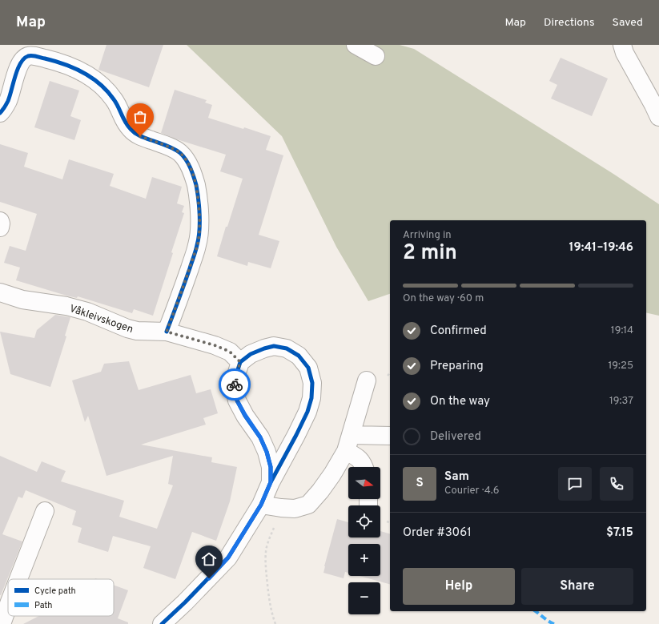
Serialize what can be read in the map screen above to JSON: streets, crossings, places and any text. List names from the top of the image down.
{
  "streets": {
    "street": ["Våkleivskogen"]
  },
  "legend": ["Cycle path", "Path"],
  "north": "right",
  "page": {
    "header": "Map",
    "nav": ["Map", "Directions", "Saved"],
    "heading": ["2 min", "Arriving in", "19:41–19:46"],
    "panel": [
      "Sam",
      "Courier · 4.6",
      "Order #3061",
      "$7.15"
    ],
    "bar": "On the way · 60 m",
    "list": [
      ["Confirmed", "19:14"],
      ["Preparing", "19:25"],
      ["On the way", "19:37"],
      "Delivered"
    ],
    "map_buttons": ["+", "−"],
    "round": "S",
    "buttons": ["Help", "Share"]
  }
}
